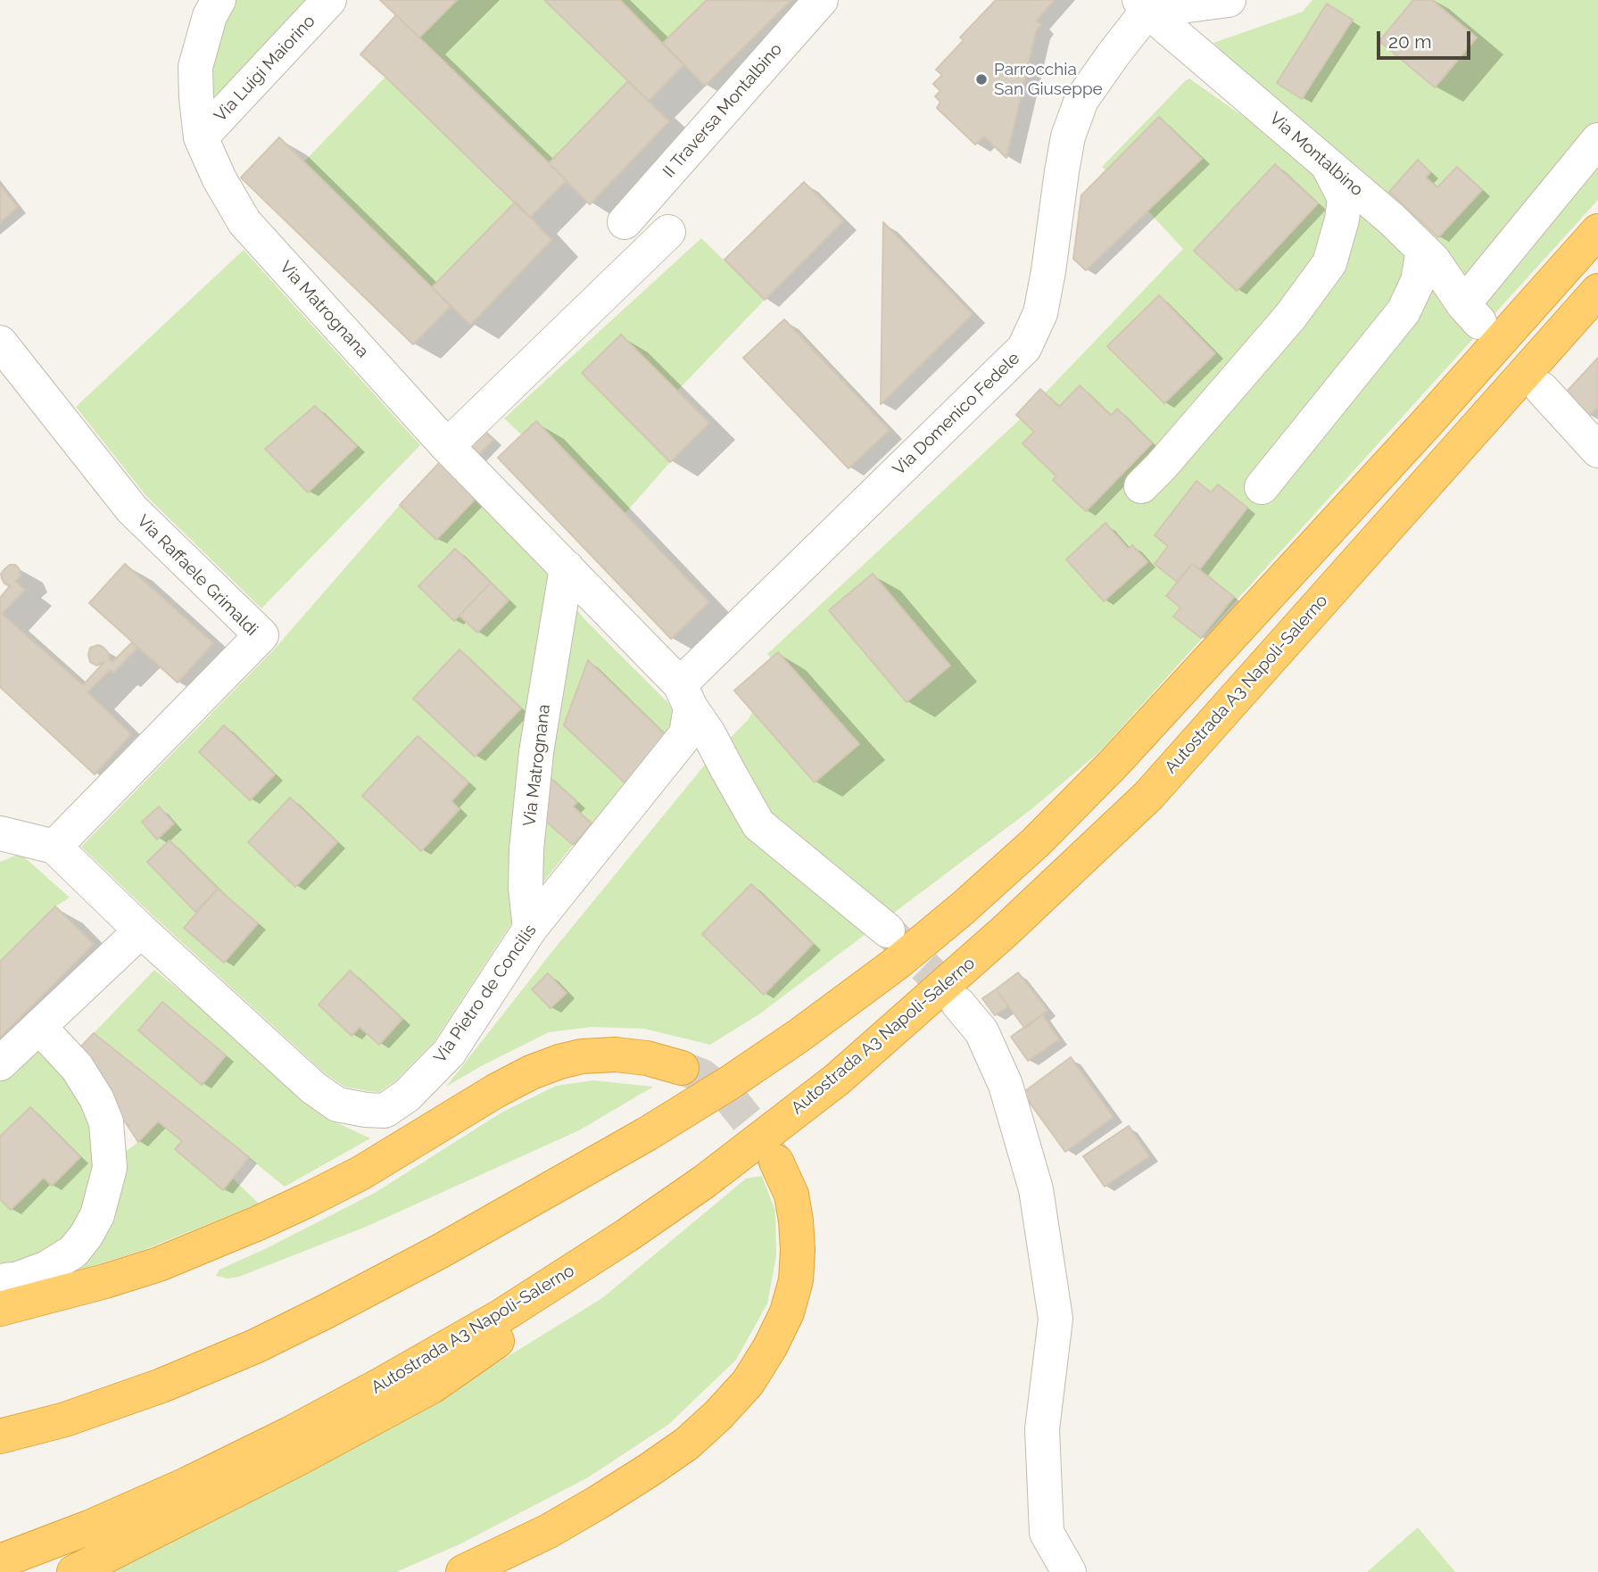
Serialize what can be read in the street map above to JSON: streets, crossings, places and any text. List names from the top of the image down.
{
  "streets": {
    "highway": ["Autostrada A3 Napoli-Salerno"],
    "street": [
      "Via Luigi Maiorino",
      "II Traversa Montalbino",
      "Via Montalbino",
      "Via Matrognana",
      "Via Domenico Fedele",
      "Via Raffaele Grimaldi",
      "Via Pietro de Concilis"
    ]
  },
  "crossings": [
    ["Via Luigi Maiorino", "Via Matrognana"],
    ["Via Montalbino", "Via Domenico Fedele"],
    ["Via Matrognana", "Via Domenico Fedele"],
    ["Via Matrognana", "Via Pietro de Concilis"],
    ["Via Domenico Fedele", "Via Pietro de Concilis"],
    ["Via Raffaele Grimaldi", "Via Pietro de Concilis"]
  ],
  "places": ["Parrocchia San Giuseppe"],
  "scale_bar": "20 m"
}
